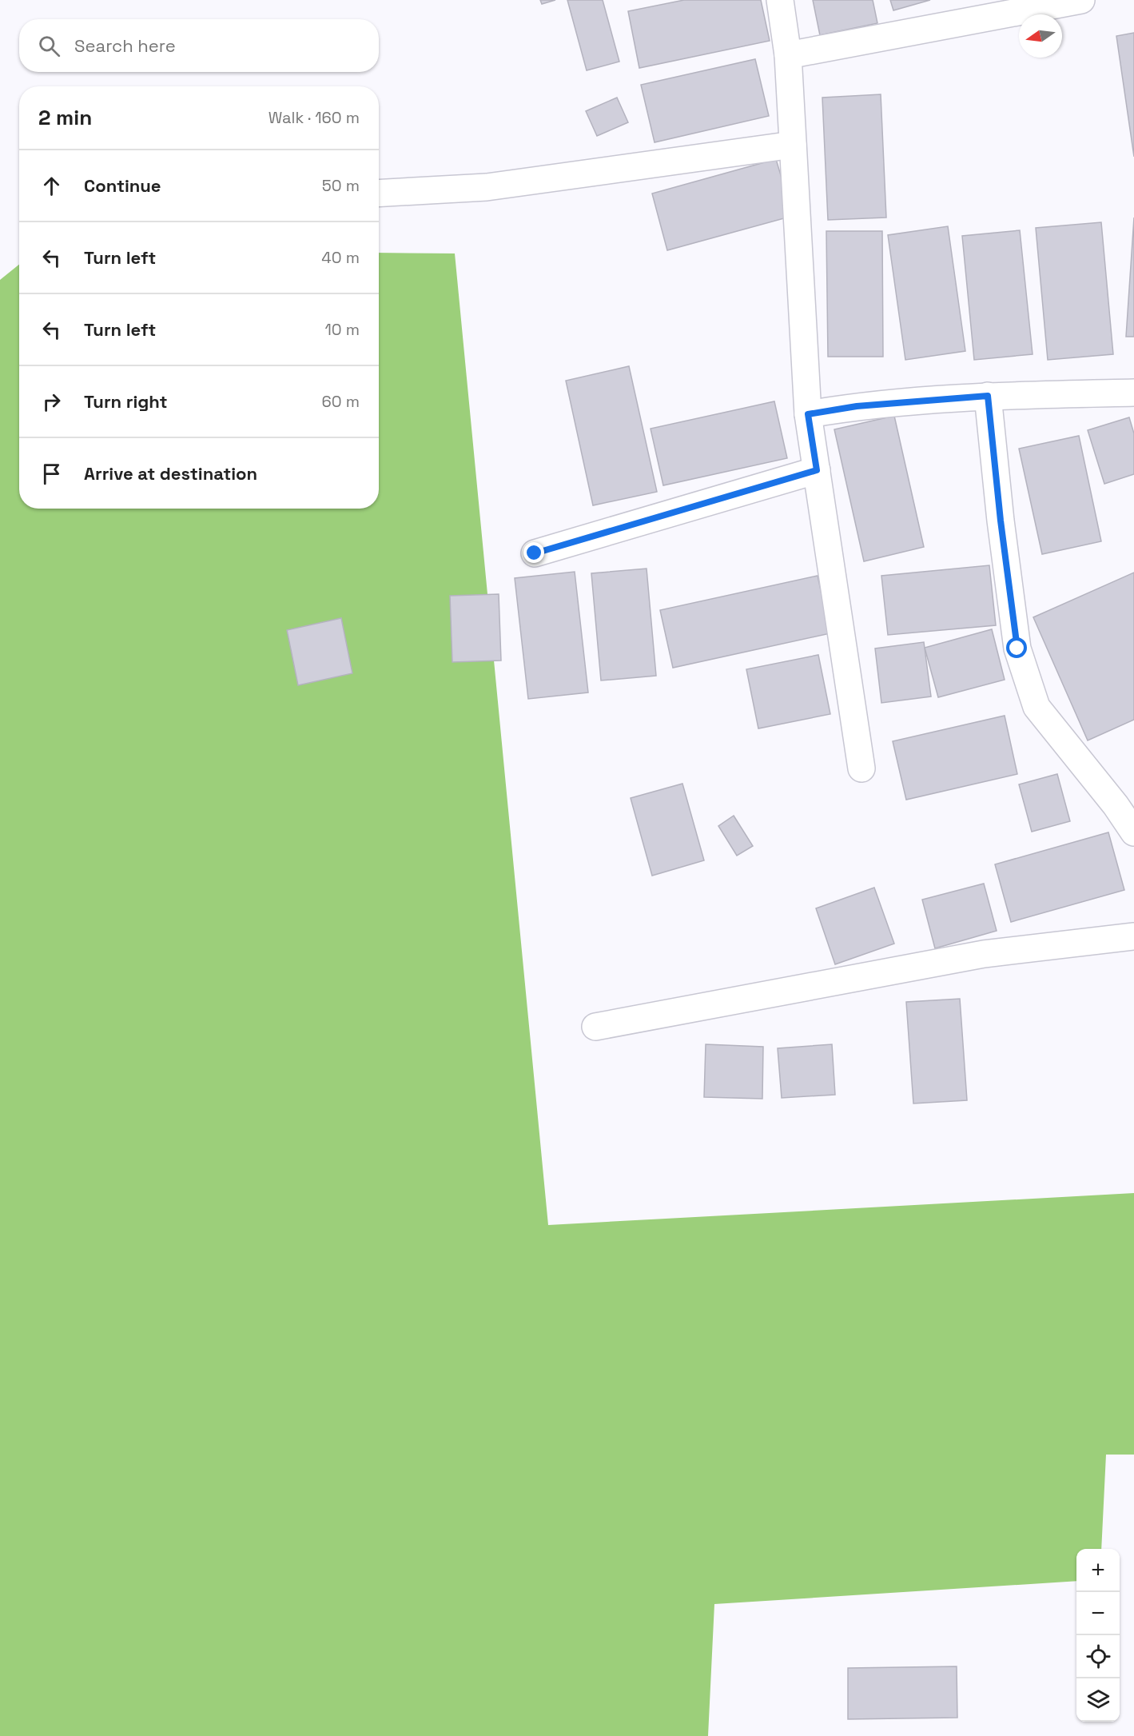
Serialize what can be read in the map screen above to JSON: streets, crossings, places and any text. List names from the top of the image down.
{
  "north": "left",
  "page": {
    "search": "Search here",
    "heading": ["2 min", "Walk · 160 m"],
    "list": [
      ["Continue", "50 m"],
      ["Turn left", "40 m"],
      ["Turn left", "10 m"],
      ["Turn right", "60 m"],
      "Arrive at destination"
    ],
    "map_buttons": ["+", "−"]
  }
}
